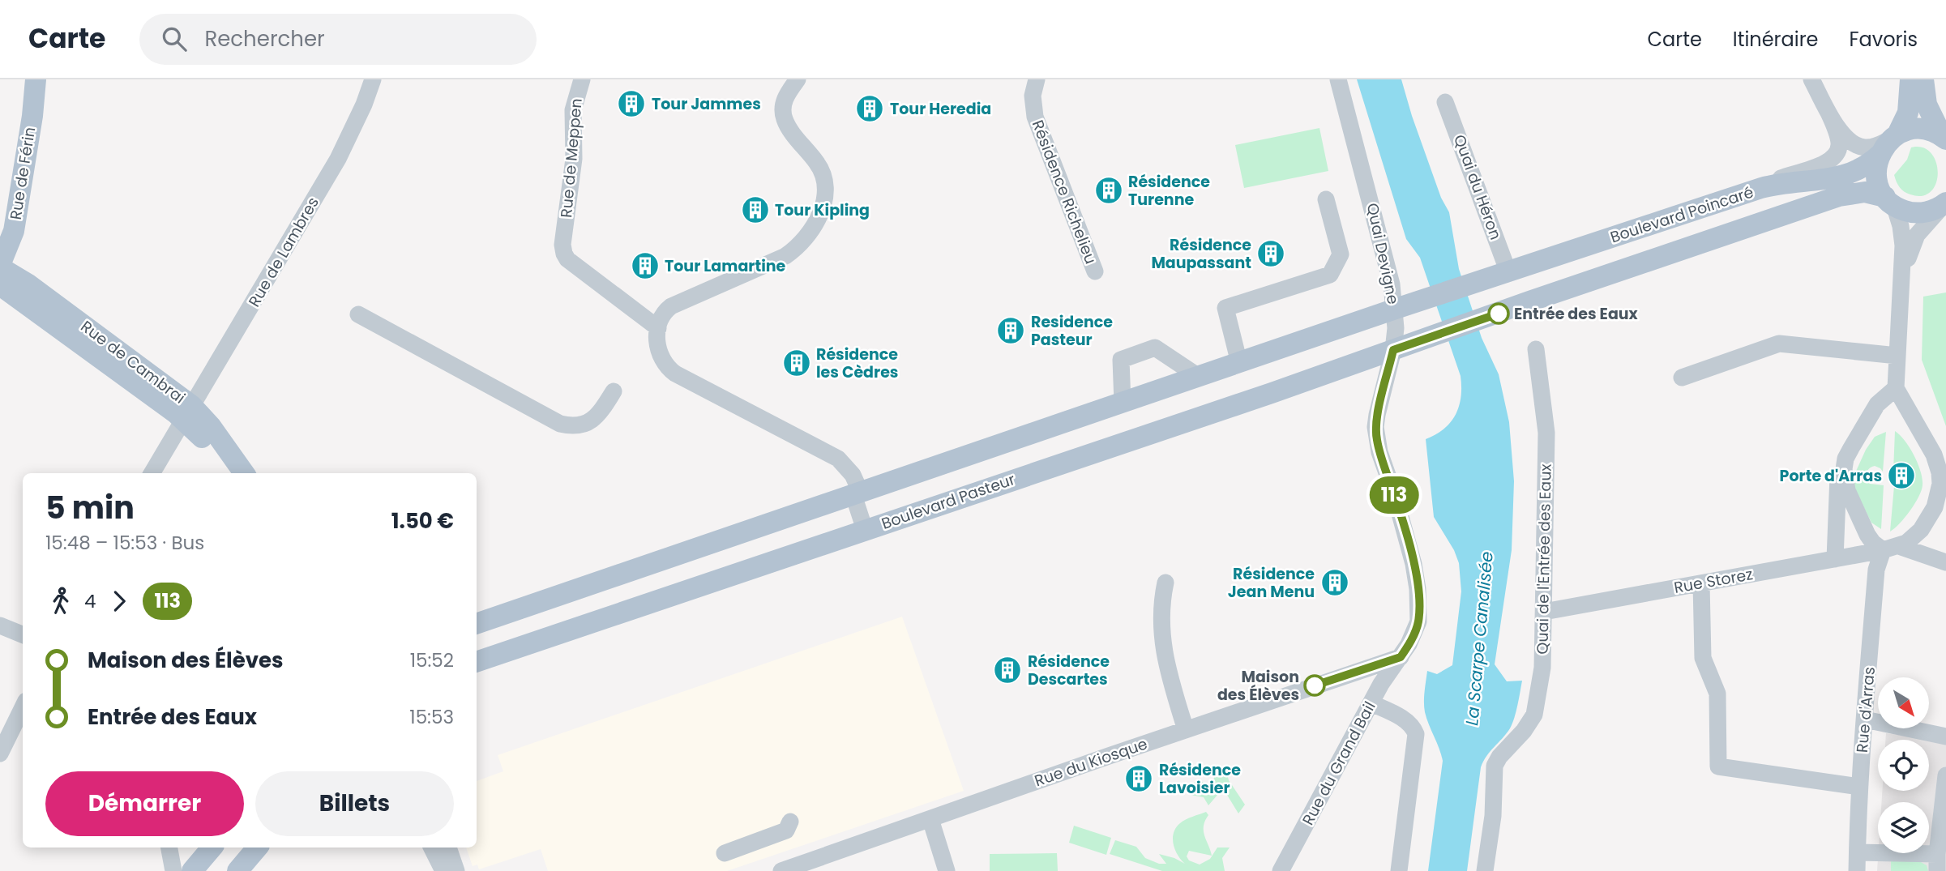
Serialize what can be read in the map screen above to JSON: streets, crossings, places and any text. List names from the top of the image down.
{
  "streets": {
    "main road": [
      "Rue de Férin",
      "Boulevard Poincaré",
      "Rue de Cambrai",
      "Boulevard Pasteur"
    ],
    "street": [
      "Rue de Meppen",
      "Quai du Héron",
      "Résidence Richelieu",
      "Rue de Lambres",
      "Quai Devigne",
      "Quai de l'Entrée des Eaux",
      "Rue Storez",
      "Rue d'Arras",
      "Rue du Kiosque",
      "Rue du Grand Bail"
    ]
  },
  "crossings": [
    ["Rue de Férin", "Rue de Cambrai"],
    ["Quai du Héron", "Boulevard Poincaré"],
    ["Boulevard Poincaré", "Quai Devigne"],
    ["Boulevard Poincaré", "Boulevard Pasteur"],
    ["Rue de Lambres", "Rue de Cambrai"],
    ["Quai Devigne", "Boulevard Pasteur"],
    ["Quai Devigne", "Rue du Kiosque"],
    ["Quai Devigne", "Rue du Grand Bail"],
    ["Quai de l'Entrée des Eaux", "Rue Storez"],
    ["Rue Storez", "Rue d'Arras"],
    ["Rue du Kiosque", "Rue du Grand Bail"]
  ],
  "water": ["La Scarpe Canalisée"],
  "places": {
    "building": [
      "Tour Jammes",
      "Tour Heredia",
      "Résidence Turenne",
      "Tour Kipling",
      "Résidence Maupassant",
      "Tour Lamartine",
      "Residence Pasteur",
      "Résidence les Cèdres",
      "Porte d'Arras",
      "Résidence Jean Menu",
      "Résidence Descartes",
      "Résidence Lavoisier"
    ],
    "other": ["Entrée des Eaux", "Maison des Élèves"]
  },
  "lines": ["bus line 113"],
  "north": "bottom right",
  "page": {
    "header": "Carte",
    "search": "Rechercher",
    "nav": ["Carte", "Itinéraire", "Favoris"],
    "on_map": "113",
    "heading": ["5 min", "15:48 – 15:53 · Bus", "1.50 €"],
    "legs": ["4", "113"],
    "list": [
      {
        "name": "Maison des Élèves",
        "value": "15:52"
      },
      {
        "name": "Entrée des Eaux",
        "value": "15:53"
      }
    ],
    "buttons": ["Démarrer", "Billets"]
  }
}
